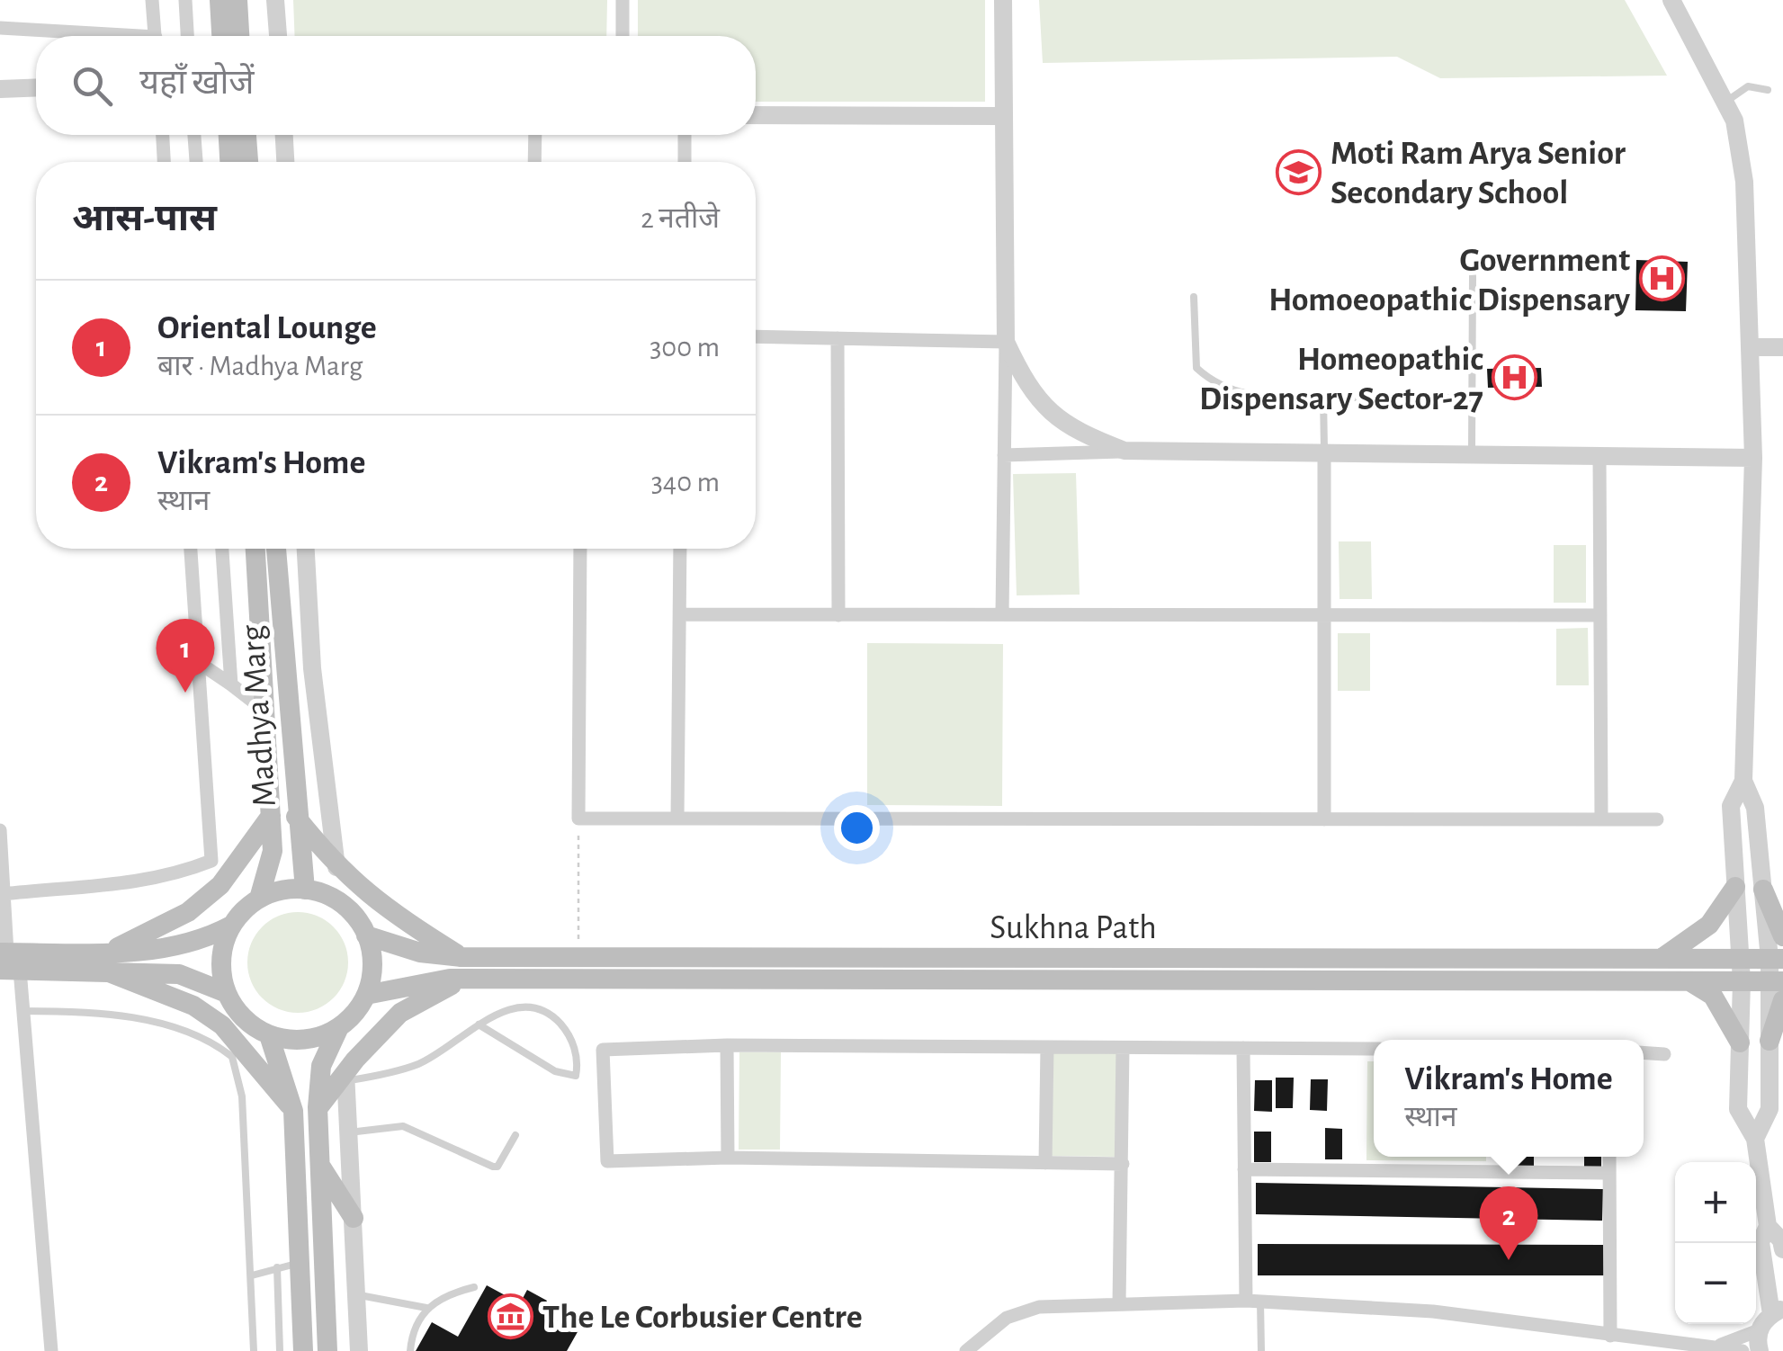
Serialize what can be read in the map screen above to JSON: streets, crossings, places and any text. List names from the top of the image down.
{
  "streets": {
    "main road": ["Madhya Marg", "Sukhna Path"]
  },
  "crossings": [
    ["Madhya Marg", "Sukhna Path"]
  ],
  "places": {
    "school or university": ["Moti Ram Arya Senior Secondary School"],
    "hospital": ["Government Homoeopathic Dispensary", "Homeopathic Dispensary Sector-27"],
    "museum": ["The Le Corbusier Centre"]
  },
  "page": {
    "search": "यहाँ खोजें",
    "heading": ["आस-पास", "2 नतीजे"],
    "list": [
      {
        "mark": "1",
        "name": "Oriental Lounge",
        "note": "बार · Madhya Marg",
        "value": "300 m"
      },
      {
        "mark": "2",
        "name": "Vikram's Home",
        "note": "स्थान",
        "value": "340 m"
      }
    ],
    "pins": ["1", "2"],
    "popup": ["Vikram's Home", "स्थान"],
    "map_buttons": ["+", "−"]
  }
}
